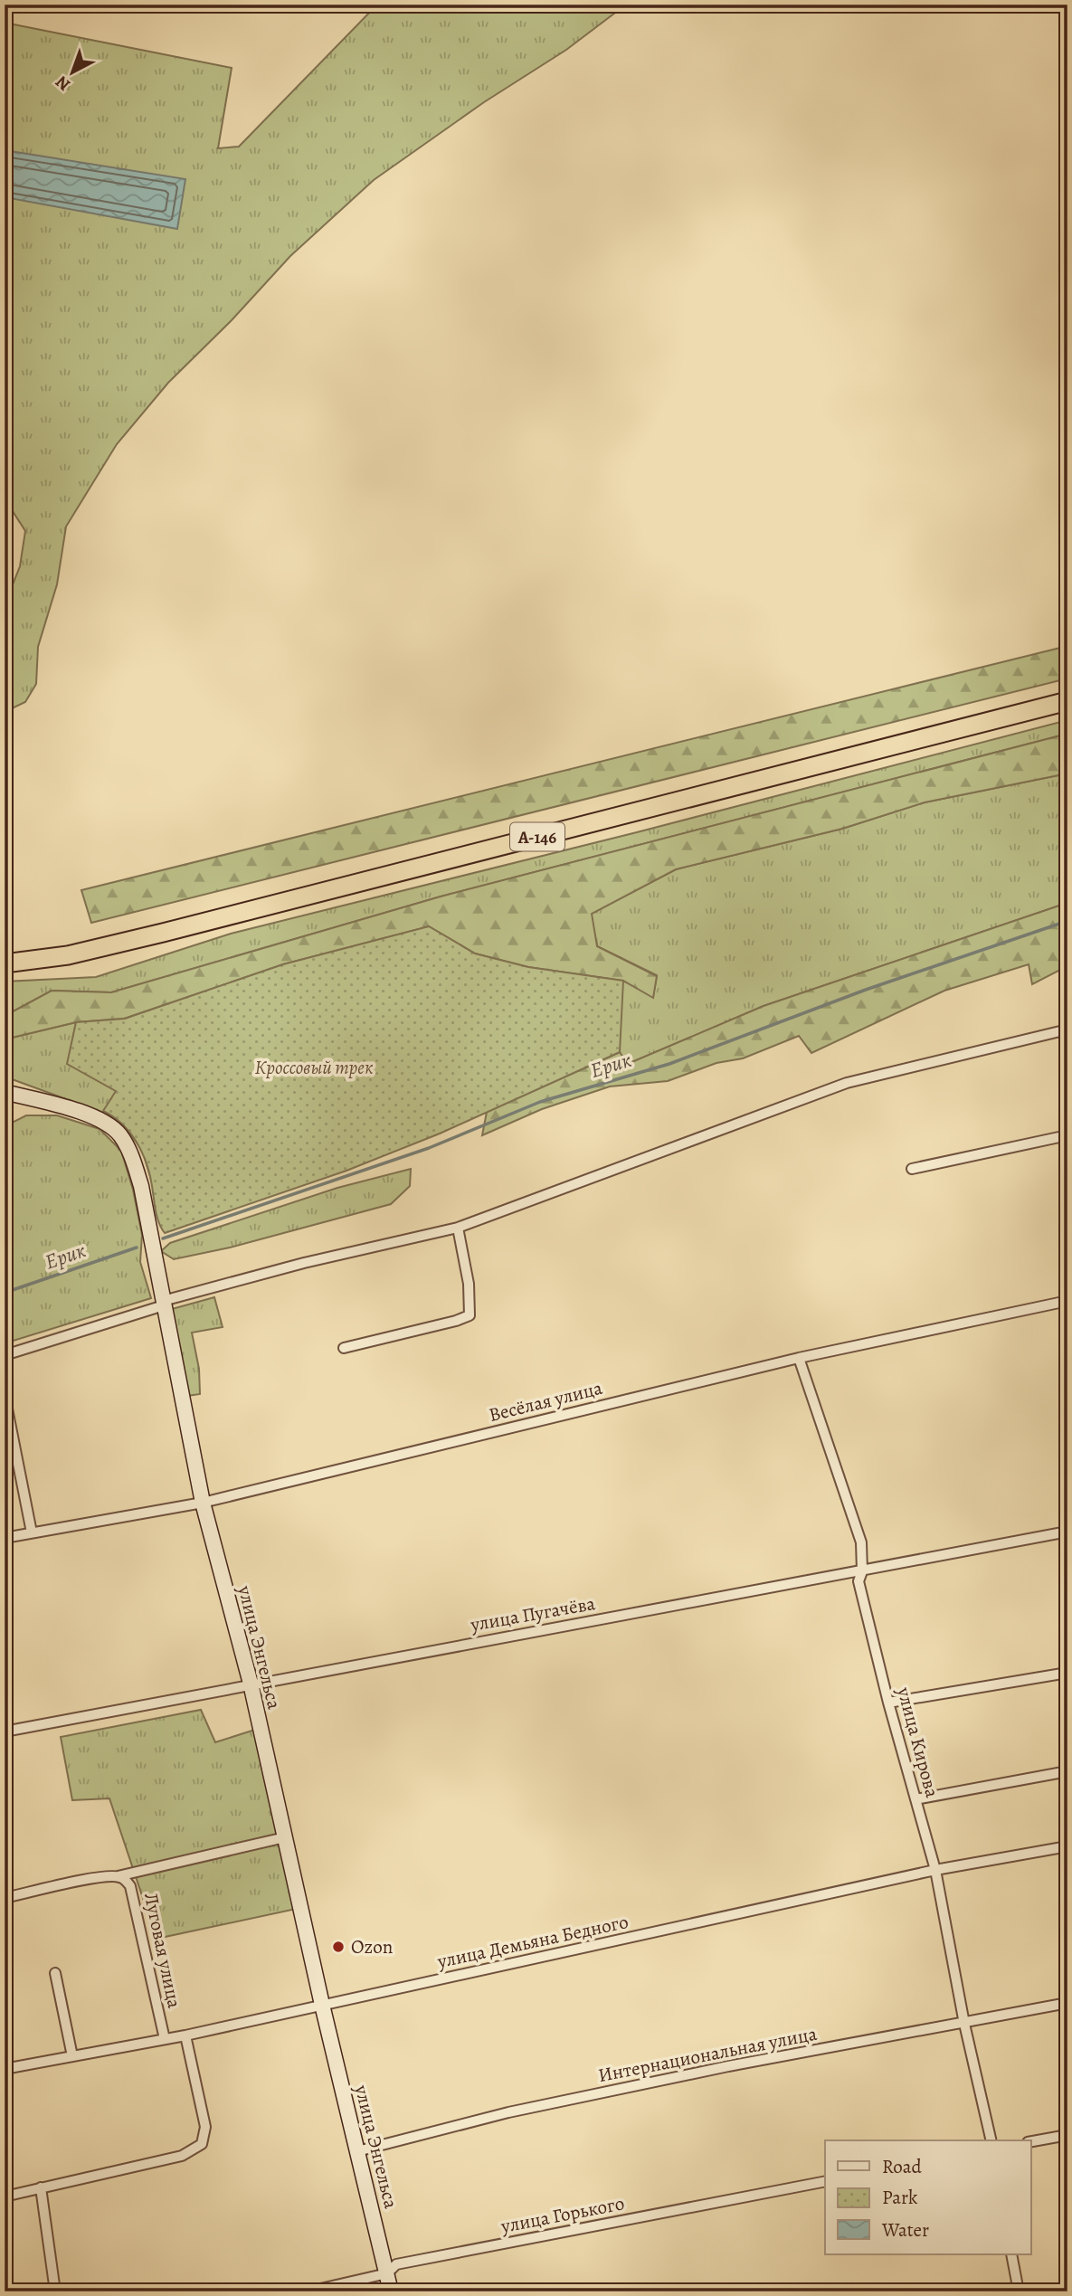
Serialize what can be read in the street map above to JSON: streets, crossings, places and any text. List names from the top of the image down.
{
  "streets": {
    "highway": ["А-146"],
    "street": [
      "Весёлая улица",
      "улица Пугачёва",
      "улица Энгельса",
      "улица Кирова",
      "улица Демьяна Бедного",
      "Луговая улица",
      "Интернациональная улица",
      "улица Горького"
    ]
  },
  "crossings": [
    ["Весёлая улица", "улица Энгельса"],
    ["Весёлая улица", "улица Кирова"],
    ["улица Пугачёва", "улица Энгельса"],
    ["улица Пугачёва", "улица Кирова"],
    ["улица Энгельса", "улица Демьяна Бедного"],
    ["улица Энгельса", "Интернациональная улица"],
    ["улица Энгельса", "улица Горького"],
    ["улица Кирова", "улица Демьяна Бедного"],
    ["улица Кирова", "Интернациональная улица"],
    ["улица Демьяна Бедного", "Луговая улица"]
  ],
  "water": ["Ерик"],
  "parks": ["Кроссовый трек"],
  "places": ["Ozon"],
  "legend": ["Road", "Park", "Water"],
  "north": "bottom left"
}
